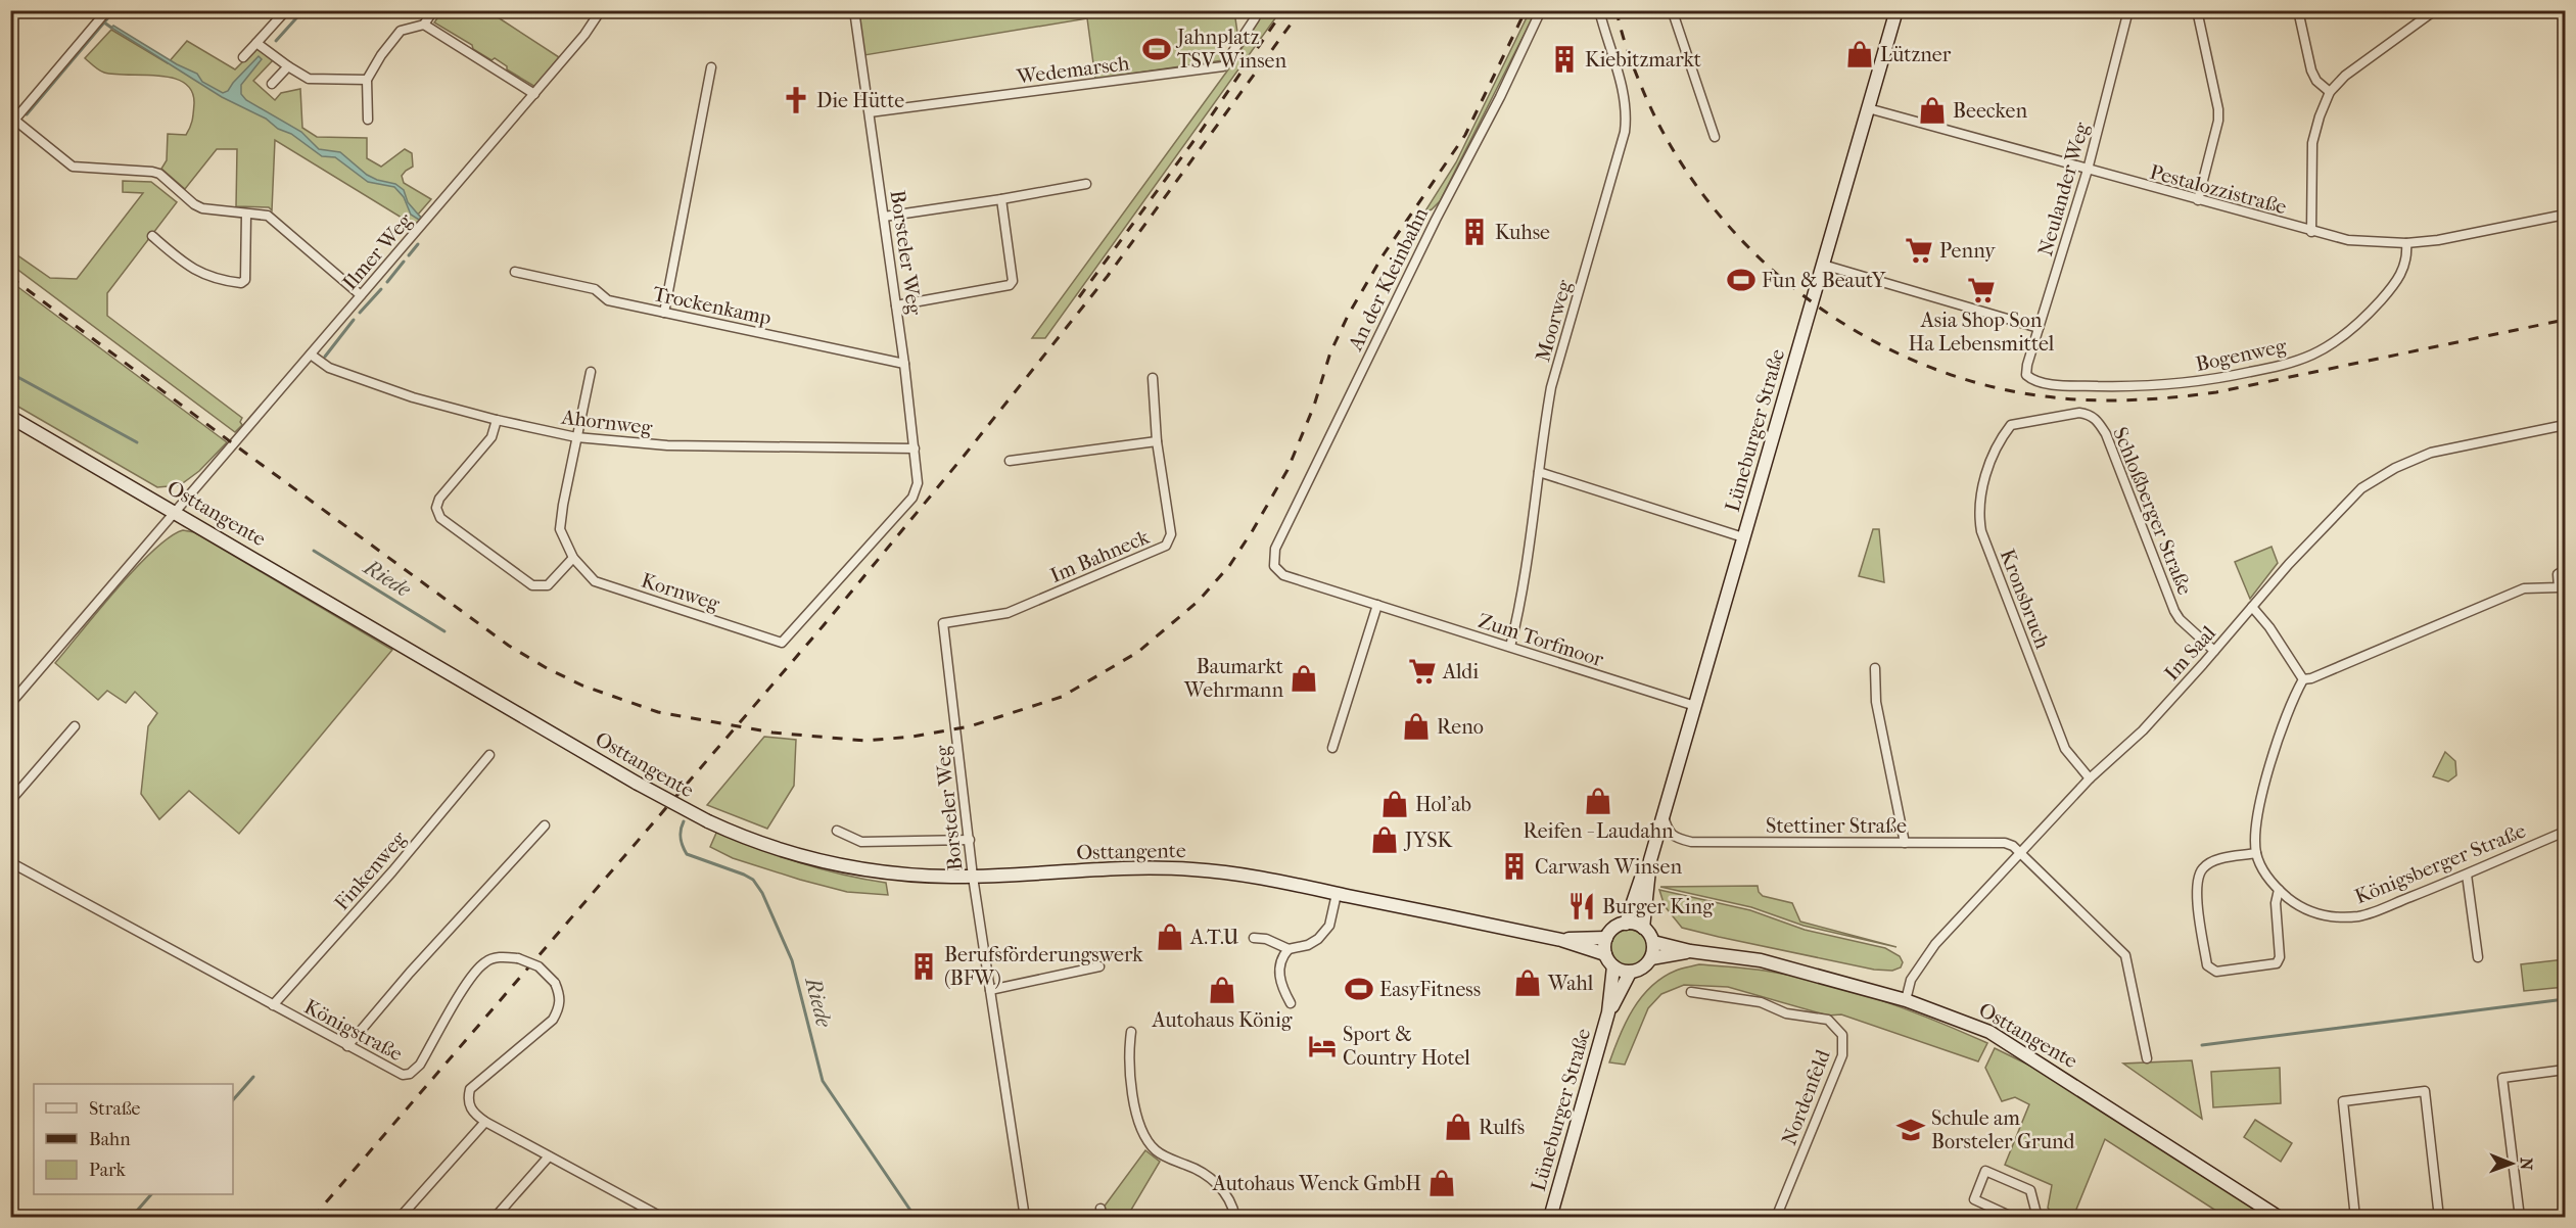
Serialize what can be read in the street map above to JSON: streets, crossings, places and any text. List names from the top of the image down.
{
  "streets": {
    "main road": ["Lüneburger Straße", "Osttangente"],
    "street": [
      "Wedemarsch",
      "Neulander Weg",
      "Pestalozzistraße",
      "Ilmer Weg",
      "Borsteler Weg",
      "An der Kleinbahn",
      "Trockenkamp",
      "Moorweg",
      "Bogenweg",
      "Ahornweg",
      "Schloßberger Straße",
      "Im Bahneck",
      "Kornweg",
      "Kronsbruch",
      "Zum Torfmoor",
      "Im Saal",
      "Stettiner Straße",
      "Königsberger Straße",
      "Finkenweg",
      "Königstraße",
      "Nordenfeld"
    ]
  },
  "crossings": [
    ["Wedemarsch", "Borsteler Weg"],
    ["Neulander Weg", "Pestalozzistraße"],
    ["Neulander Weg", "Bogenweg"],
    ["Pestalozzistraße", "Bogenweg"],
    ["Pestalozzistraße", "Lüneburger Straße"],
    ["Ilmer Weg", "Ahornweg"],
    ["Ilmer Weg", "Osttangente"],
    ["Borsteler Weg", "Trockenkamp"],
    ["Borsteler Weg", "Ahornweg"],
    ["Borsteler Weg", "Osttangente"],
    ["Borsteler Weg", "Im Bahneck"],
    ["Borsteler Weg", "Kornweg"],
    ["An der Kleinbahn", "Zum Torfmoor"],
    ["Moorweg", "Zum Torfmoor"],
    ["Ahornweg", "Kornweg"],
    ["Lüneburger Straße", "Osttangente"],
    ["Lüneburger Straße", "Zum Torfmoor"],
    ["Lüneburger Straße", "Stettiner Straße"],
    ["Schloßberger Straße", "Kronsbruch"],
    ["Schloßberger Straße", "Im Saal"],
    ["Osttangente", "Im Saal"],
    ["Kronsbruch", "Im Saal"],
    ["Im Saal", "Stettiner Straße"],
    ["Finkenweg", "Königstraße"]
  ],
  "water": ["Riede"],
  "places": {
    "sports": ["Jahnplatz TSV Winsen", "Fun & BeautY", "EasyFitness"],
    "shop": [
      "Lützner",
      "Beecken",
      "Baumarkt Wehrmann",
      "Reno",
      "Reifen - Laudahn",
      "Hol'ab",
      "JYSK",
      "A.T.U",
      "Wahl",
      "Autohaus König",
      "Rulfs",
      "Autohaus Wenck GmbH"
    ],
    "building": [
      "Kiebitzmarkt",
      "Kuhse",
      "Carwash Winsen",
      "Berufsförderungswerk (BFW)"
    ],
    "church": ["Die Hütte"],
    "supermarket": ["Penny", "Asia Shop Son Ha Lebensmittel", "Aldi"],
    "restaurant": ["Burger King"],
    "hotel": ["Sport & Country Hotel"],
    "school or university": ["Schule am Borsteler Grund"]
  },
  "legend": ["Straße", "Bahn", "Park"],
  "north": "right"
}
